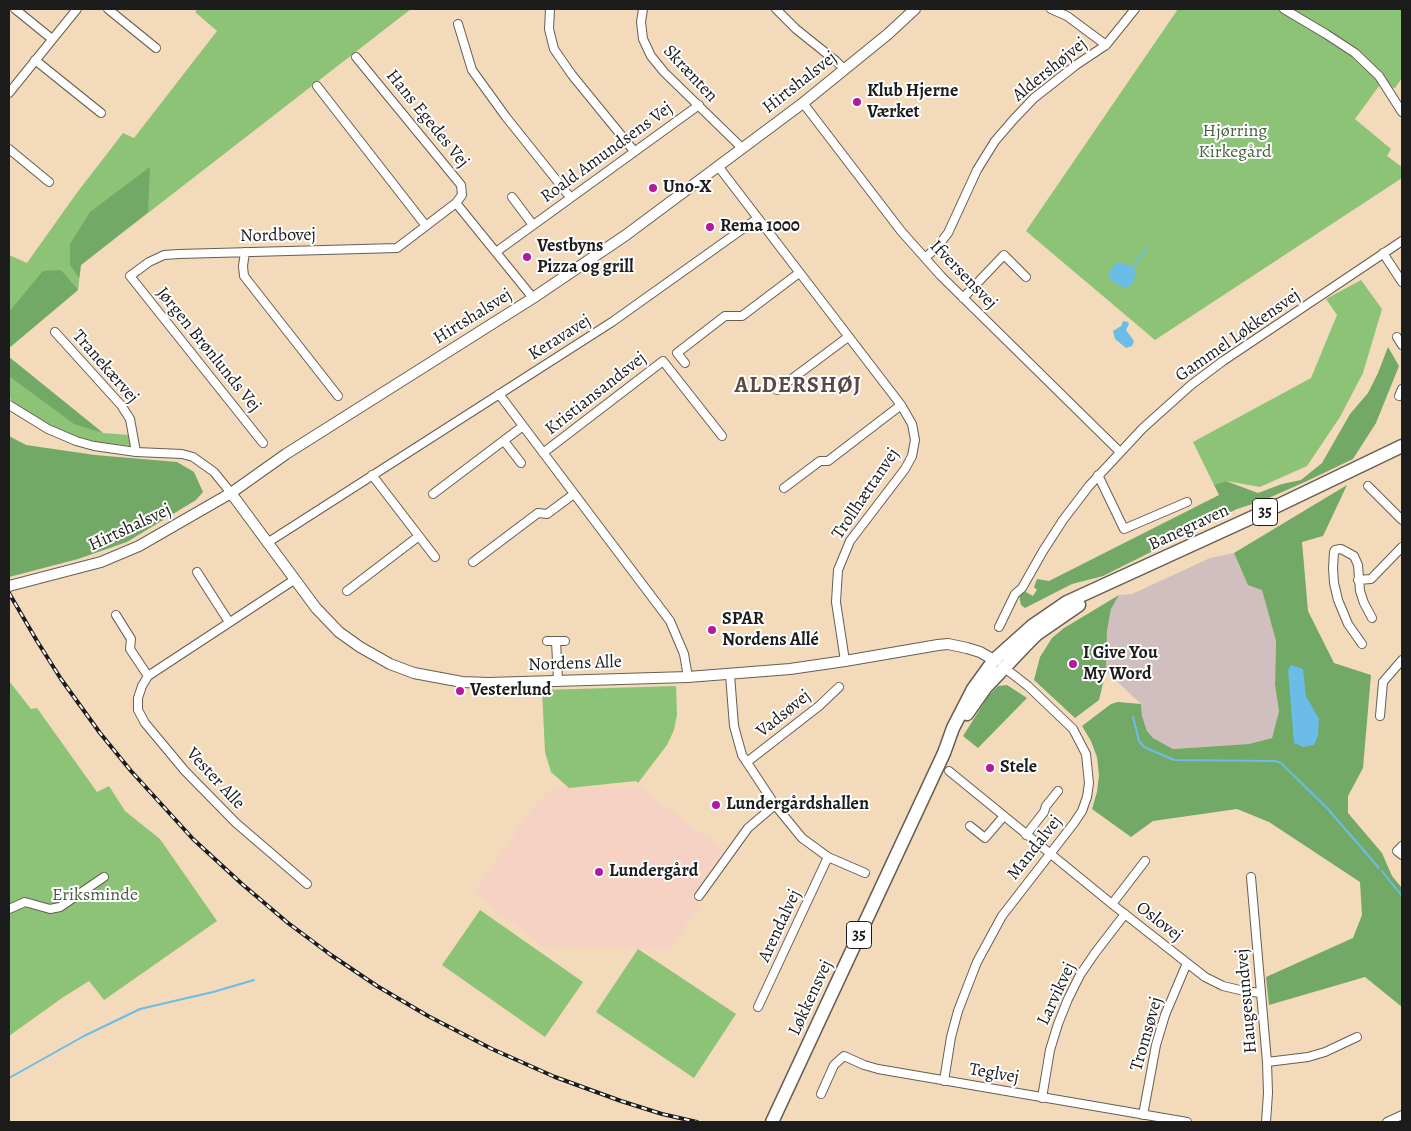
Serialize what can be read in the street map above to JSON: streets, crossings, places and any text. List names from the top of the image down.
{
  "streets": {
    "main road": ["35", "Banegraven", "Løkkensvej"],
    "street": [
      "Aldershøjvej",
      "Skrænten",
      "Hirtshalsvej",
      "Hans Egedes Vej",
      "Roald Amundsens Vej",
      "Nordbovej",
      "Ifversensvej",
      "Gammel Løkkensvej",
      "Keravavej",
      "Jørgen Brønlunds Vej",
      "Tranekærvej",
      "Kristiansandsvej",
      "Trollhættanvej",
      "Nordens Alle",
      "Vadsøvej",
      "Vester Alle",
      "Mandalvej",
      "Oslovej",
      "Arendalvej",
      "Larvikvej",
      "Haugesundvej",
      "Tromsøvej",
      "Teglvej"
    ]
  },
  "crossings": [
    ["Aldershøjvej", "Ifversensvej"],
    ["Skrænten", "Hirtshalsvej"],
    ["Skrænten", "Roald Amundsens Vej"],
    ["Hirtshalsvej", "Ifversensvej"],
    ["Hirtshalsvej", "Trollhættanvej"],
    ["Hirtshalsvej", "Nordens Alle"],
    ["Hans Egedes Vej", "Nordbovej"],
    ["Nordbovej", "Jørgen Brønlunds Vej"],
    ["Ifversensvej", "Gammel Løkkensvej"],
    ["Keravavej", "Kristiansandsvej"],
    ["Keravavej", "Trollhættanvej"],
    ["Keravavej", "Nordens Alle"],
    ["Kristiansandsvej", "Nordens Alle"],
    ["Trollhættanvej", "Nordens Alle"],
    ["Banegraven", "Nordens Alle"],
    ["Banegraven", "Mandalvej"],
    ["Banegraven", "Løkkensvej"],
    ["Nordens Alle", "Mandalvej"],
    ["Nordens Alle", "Løkkensvej"],
    ["Mandalvej", "Oslovej"],
    ["Mandalvej", "Løkkensvej"],
    ["Mandalvej", "Teglvej"],
    ["Oslovej", "Larvikvej"],
    ["Oslovej", "Haugesundvej"],
    ["Oslovej", "Tromsøvej"],
    ["Larvikvej", "Teglvej"],
    ["Tromsøvej", "Teglvej"]
  ],
  "districts": ["ALDERSHØJ"],
  "parks": ["Hjørring Kirkegård", "Eriksminde"],
  "places": [
    "Klub Hjerne Værket",
    "Uno-X",
    "Rema 1000",
    "Vestbyns Pizza og grill",
    "SPAR Nordens Allé",
    "I Give You My Word",
    "Vesterlund",
    "Stele",
    "Lundergårdshallen",
    "Lundergård"
  ]
}
